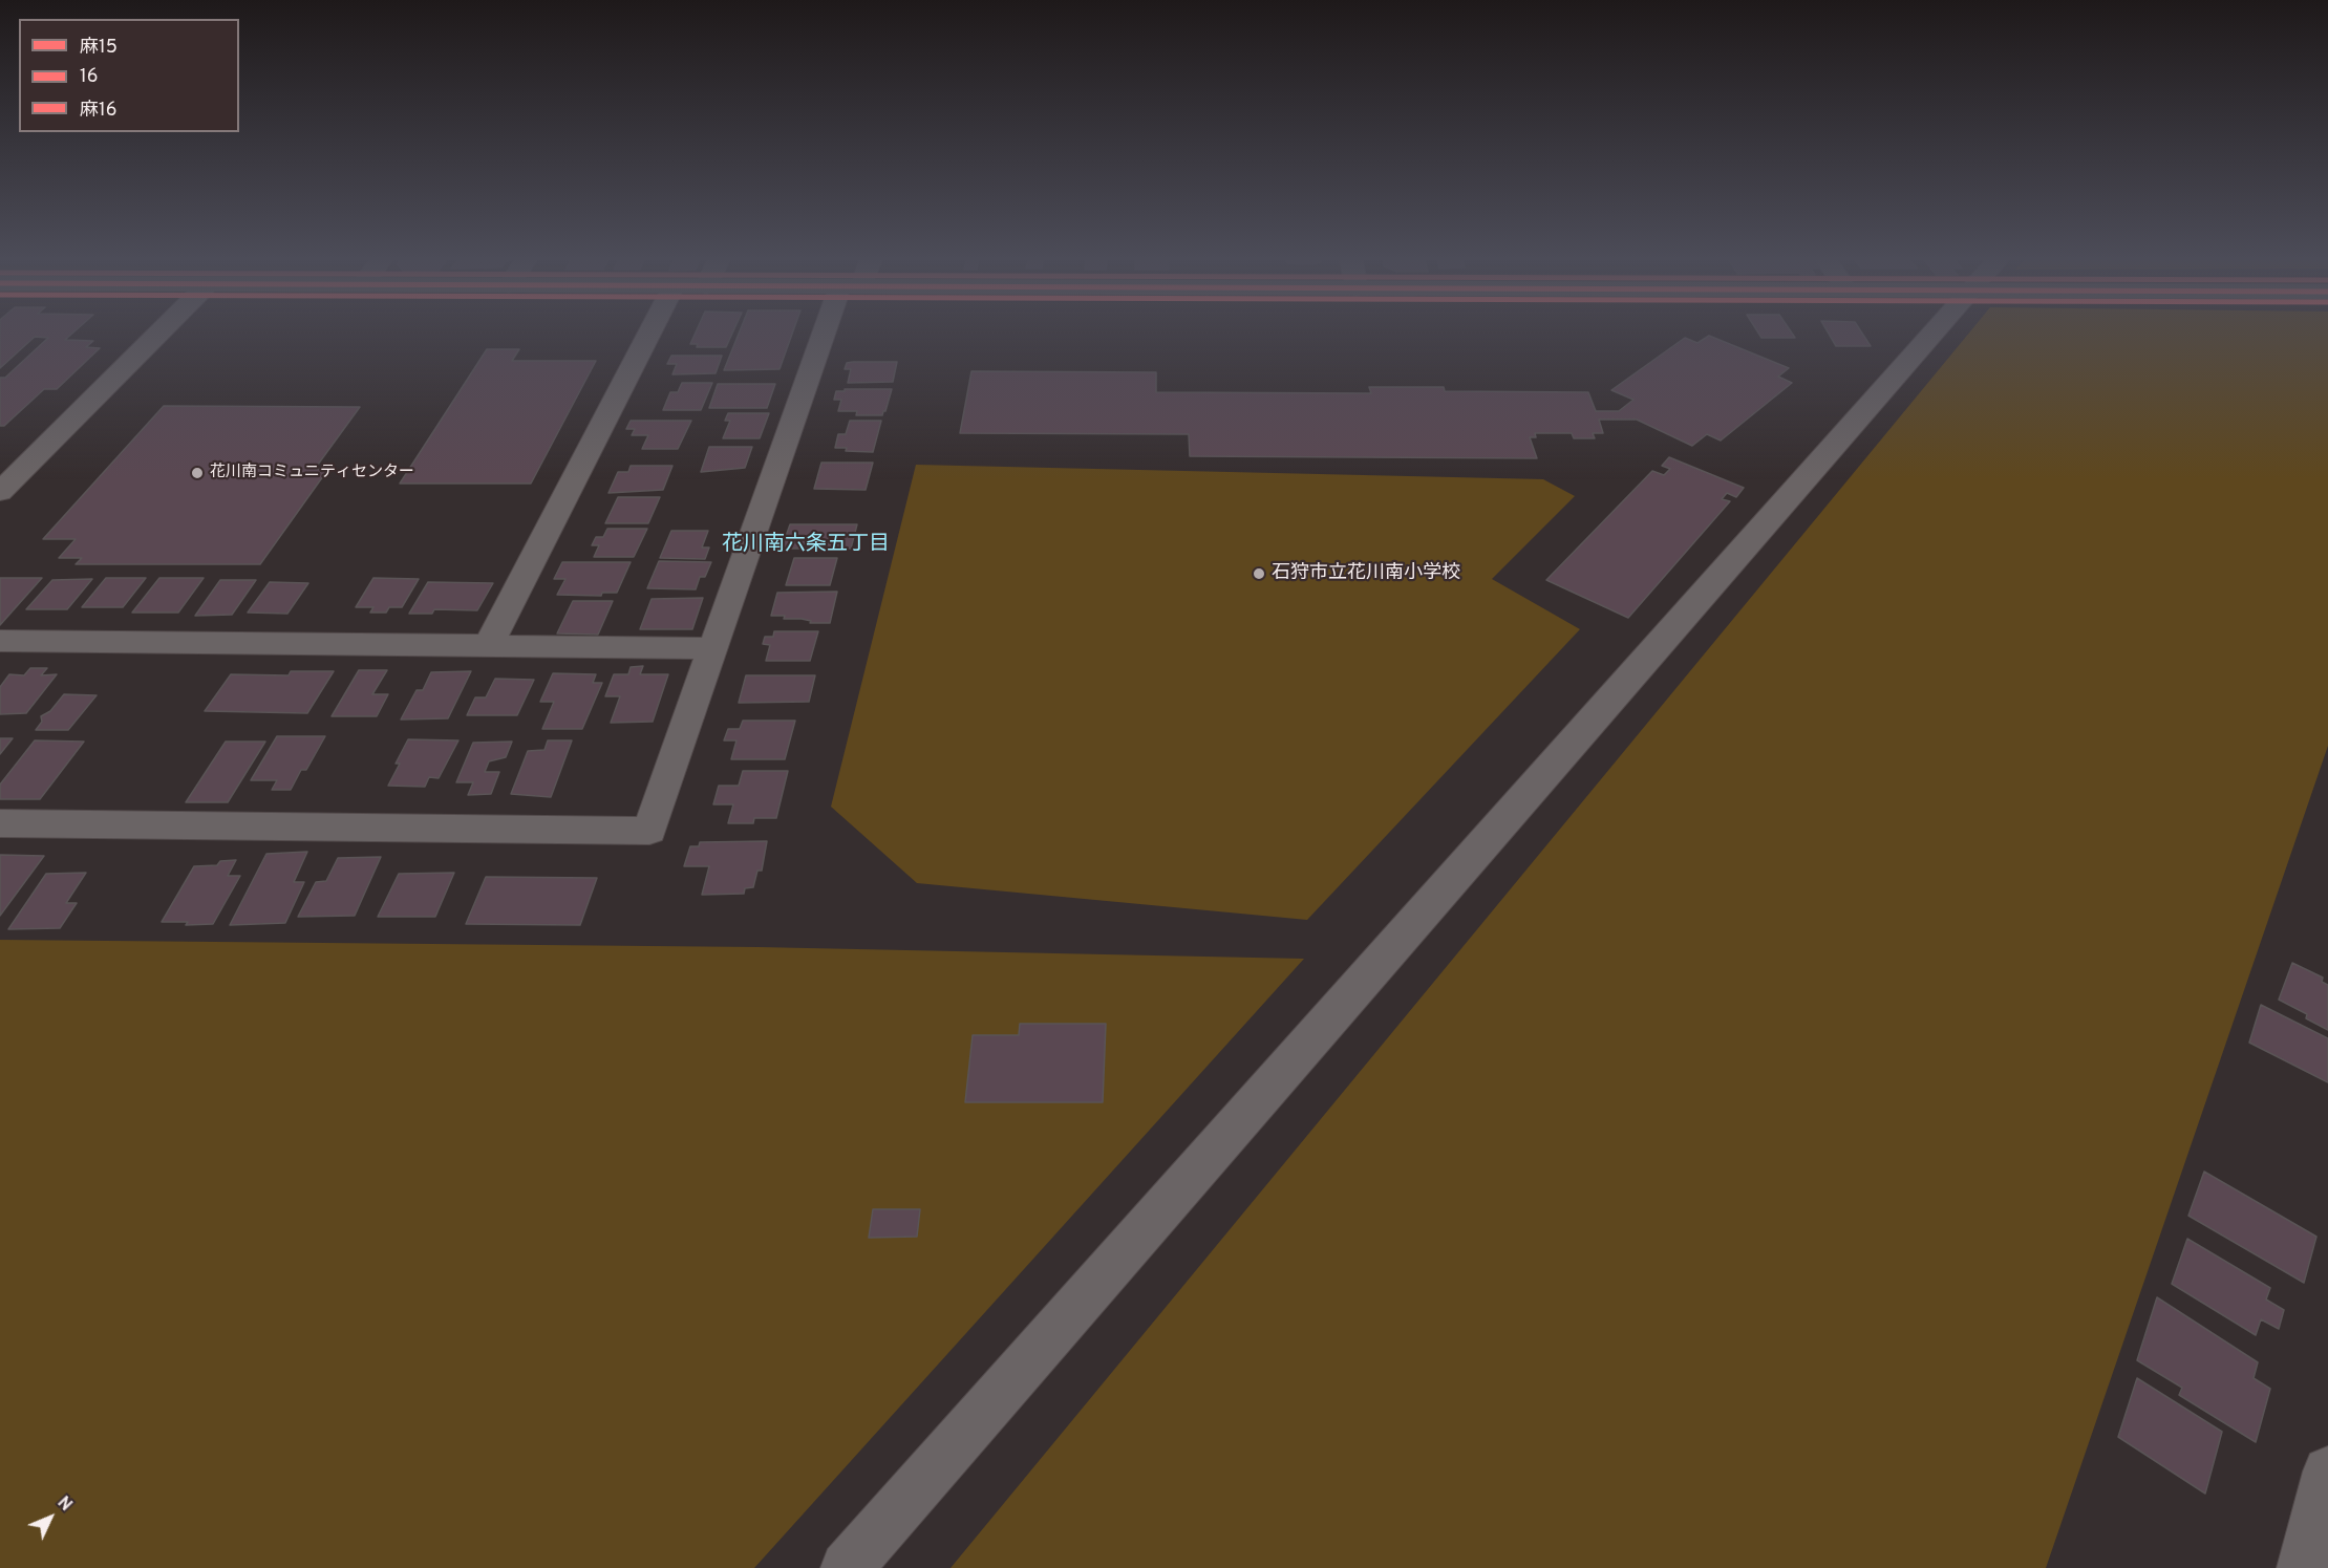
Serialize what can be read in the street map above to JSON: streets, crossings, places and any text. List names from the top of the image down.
{
  "districts": ["花川南六条五丁目"],
  "places": ["花川南コミュニティセンター", "石狩市立花川南小学校"],
  "legend": ["麻15", "16", "麻16"],
  "north": "top right"
}
